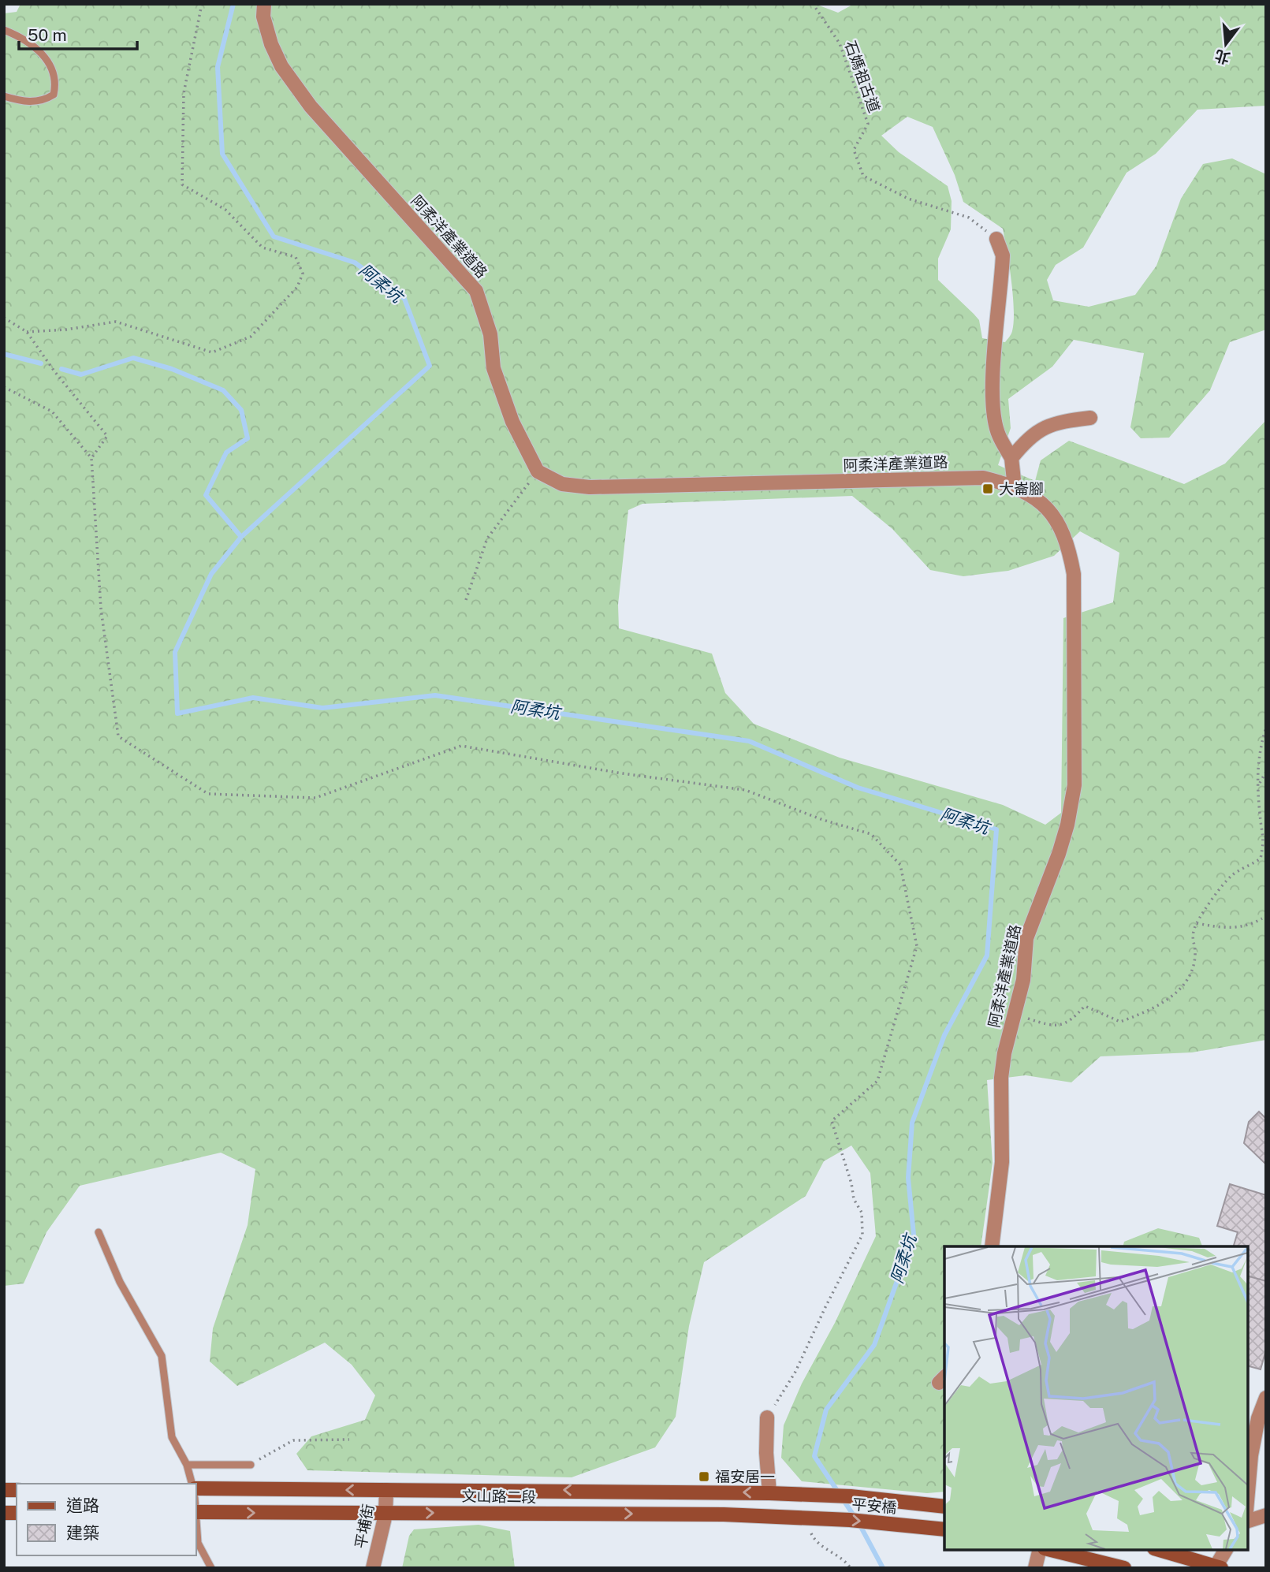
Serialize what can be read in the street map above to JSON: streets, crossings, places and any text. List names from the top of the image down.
{
  "streets": {
    "main road": ["文山路二段", "平安橋"],
    "street": ["阿柔洋產業道路", "平埔街"],
    "path": ["石媽祖古道"]
  },
  "crossings": [
    ["文山路二段", "平安橋"],
    ["文山路二段", "平埔街"]
  ],
  "water": ["阿柔坑"],
  "places": {
    "transit": ["大崙腳", "福安居一"]
  },
  "legend": ["道路", "建築"],
  "scale_bar": "50 m",
  "north": "bottom"
}
